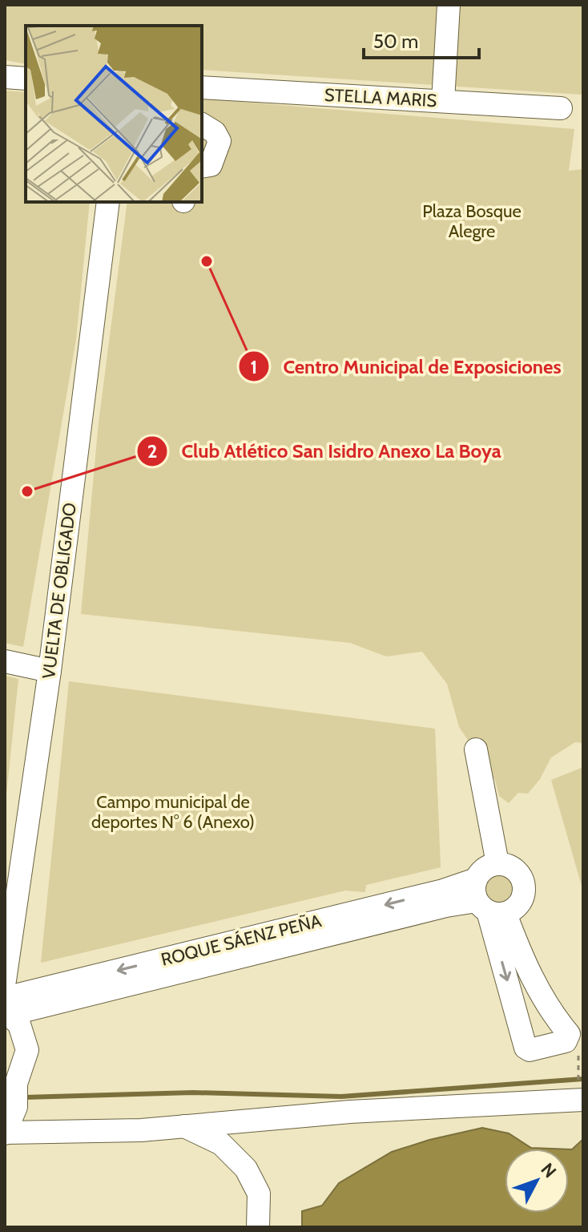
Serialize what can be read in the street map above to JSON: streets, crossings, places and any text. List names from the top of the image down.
{
  "streets": {
    "street": ["STELLA MARIS", "VUELTA DE OBLIGADO", "ROQUE SÁENZ PEÑA"]
  },
  "parks": ["Plaza Bosque Alegre", "Campo municipal de deportes N° 6 (Anexo)"],
  "places": ["Centro Municipal de Exposiciones", "Club Atlético San Isidro Anexo La Boya"],
  "scale_bar": "50 m",
  "north": "top right"
}
